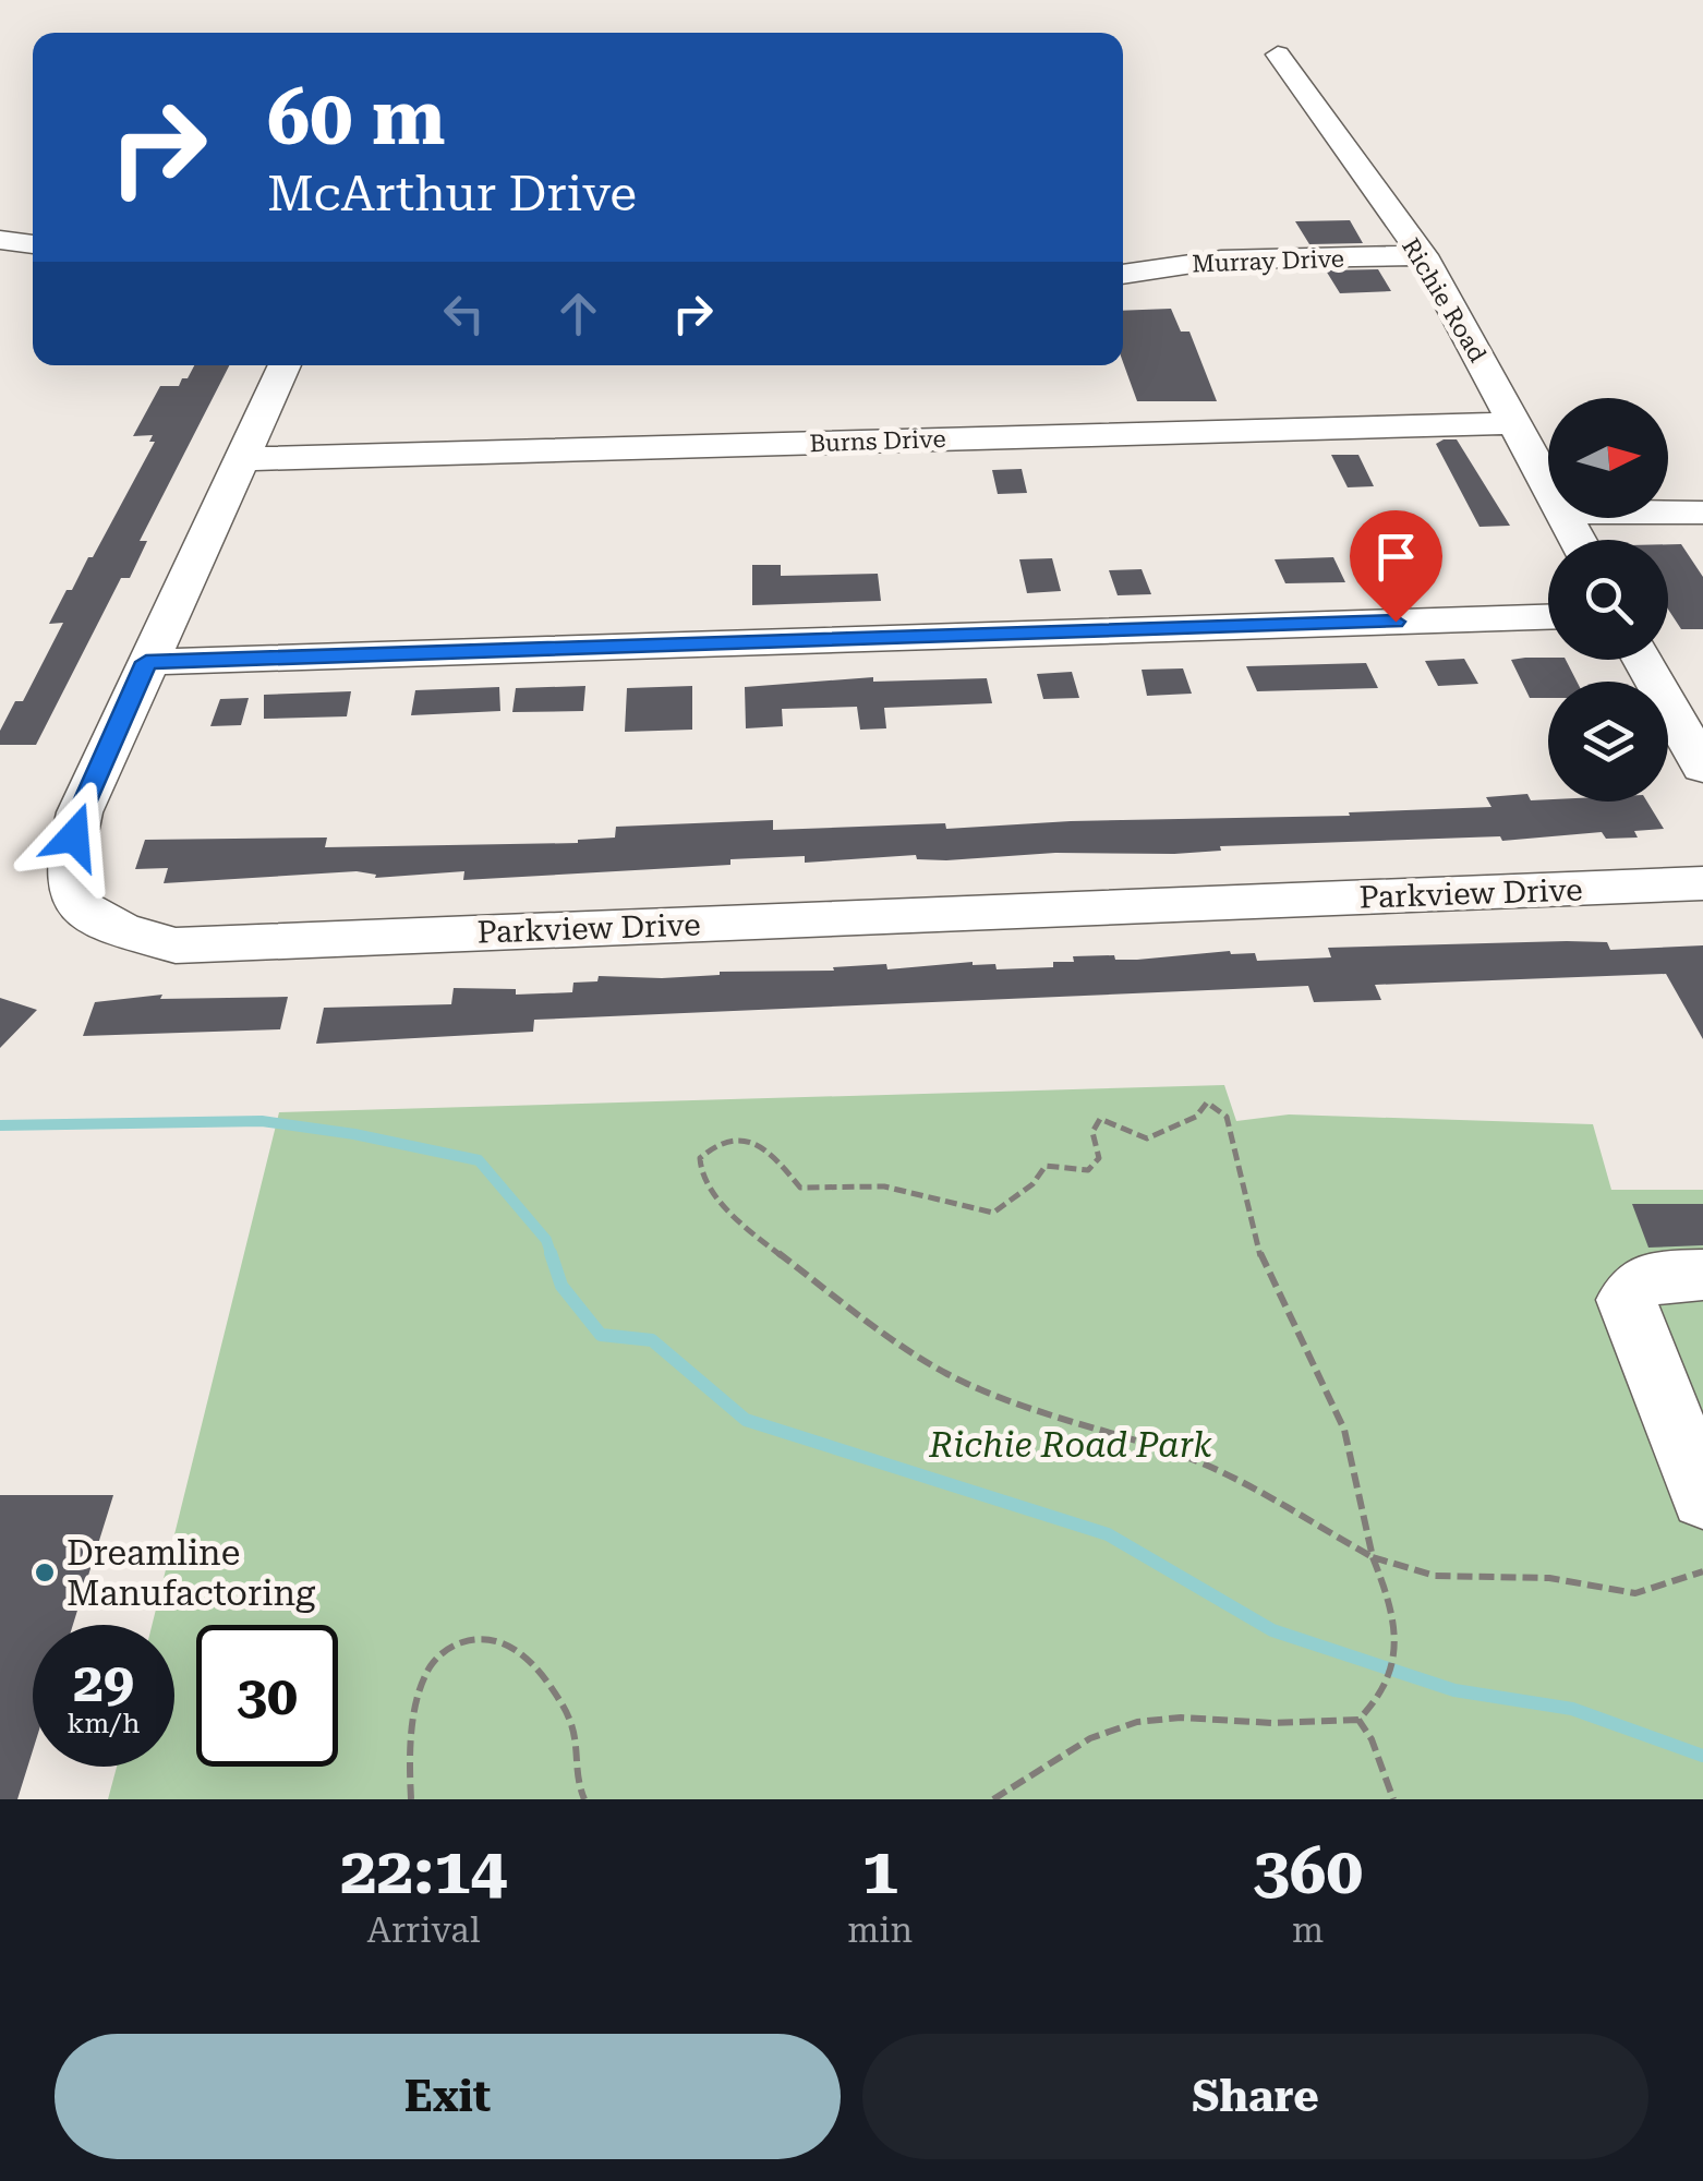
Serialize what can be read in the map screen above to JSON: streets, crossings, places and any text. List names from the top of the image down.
{
  "streets": {
    "street": [
      "Murray Drive",
      "Richie Road",
      "Burns Drive",
      "Parkview Drive"
    ]
  },
  "crossings": [
    ["Murray Drive", "Richie Road"],
    ["Richie Road", "Burns Drive"],
    ["Burns Drive", "Parkview Drive"]
  ],
  "parks": ["Richie Road Park"],
  "places": ["Dreamline Manufactoring"],
  "north": "right",
  "page": {
    "turn": ["60 m", "McArthur Drive"],
    "speed": "29 km/h",
    "limit": "30",
    "eta": [
      "22:14",
      "Arrival",
      "1",
      "min",
      "360",
      "m"
    ],
    "buttons": ["Exit", "Share"]
  }
}
